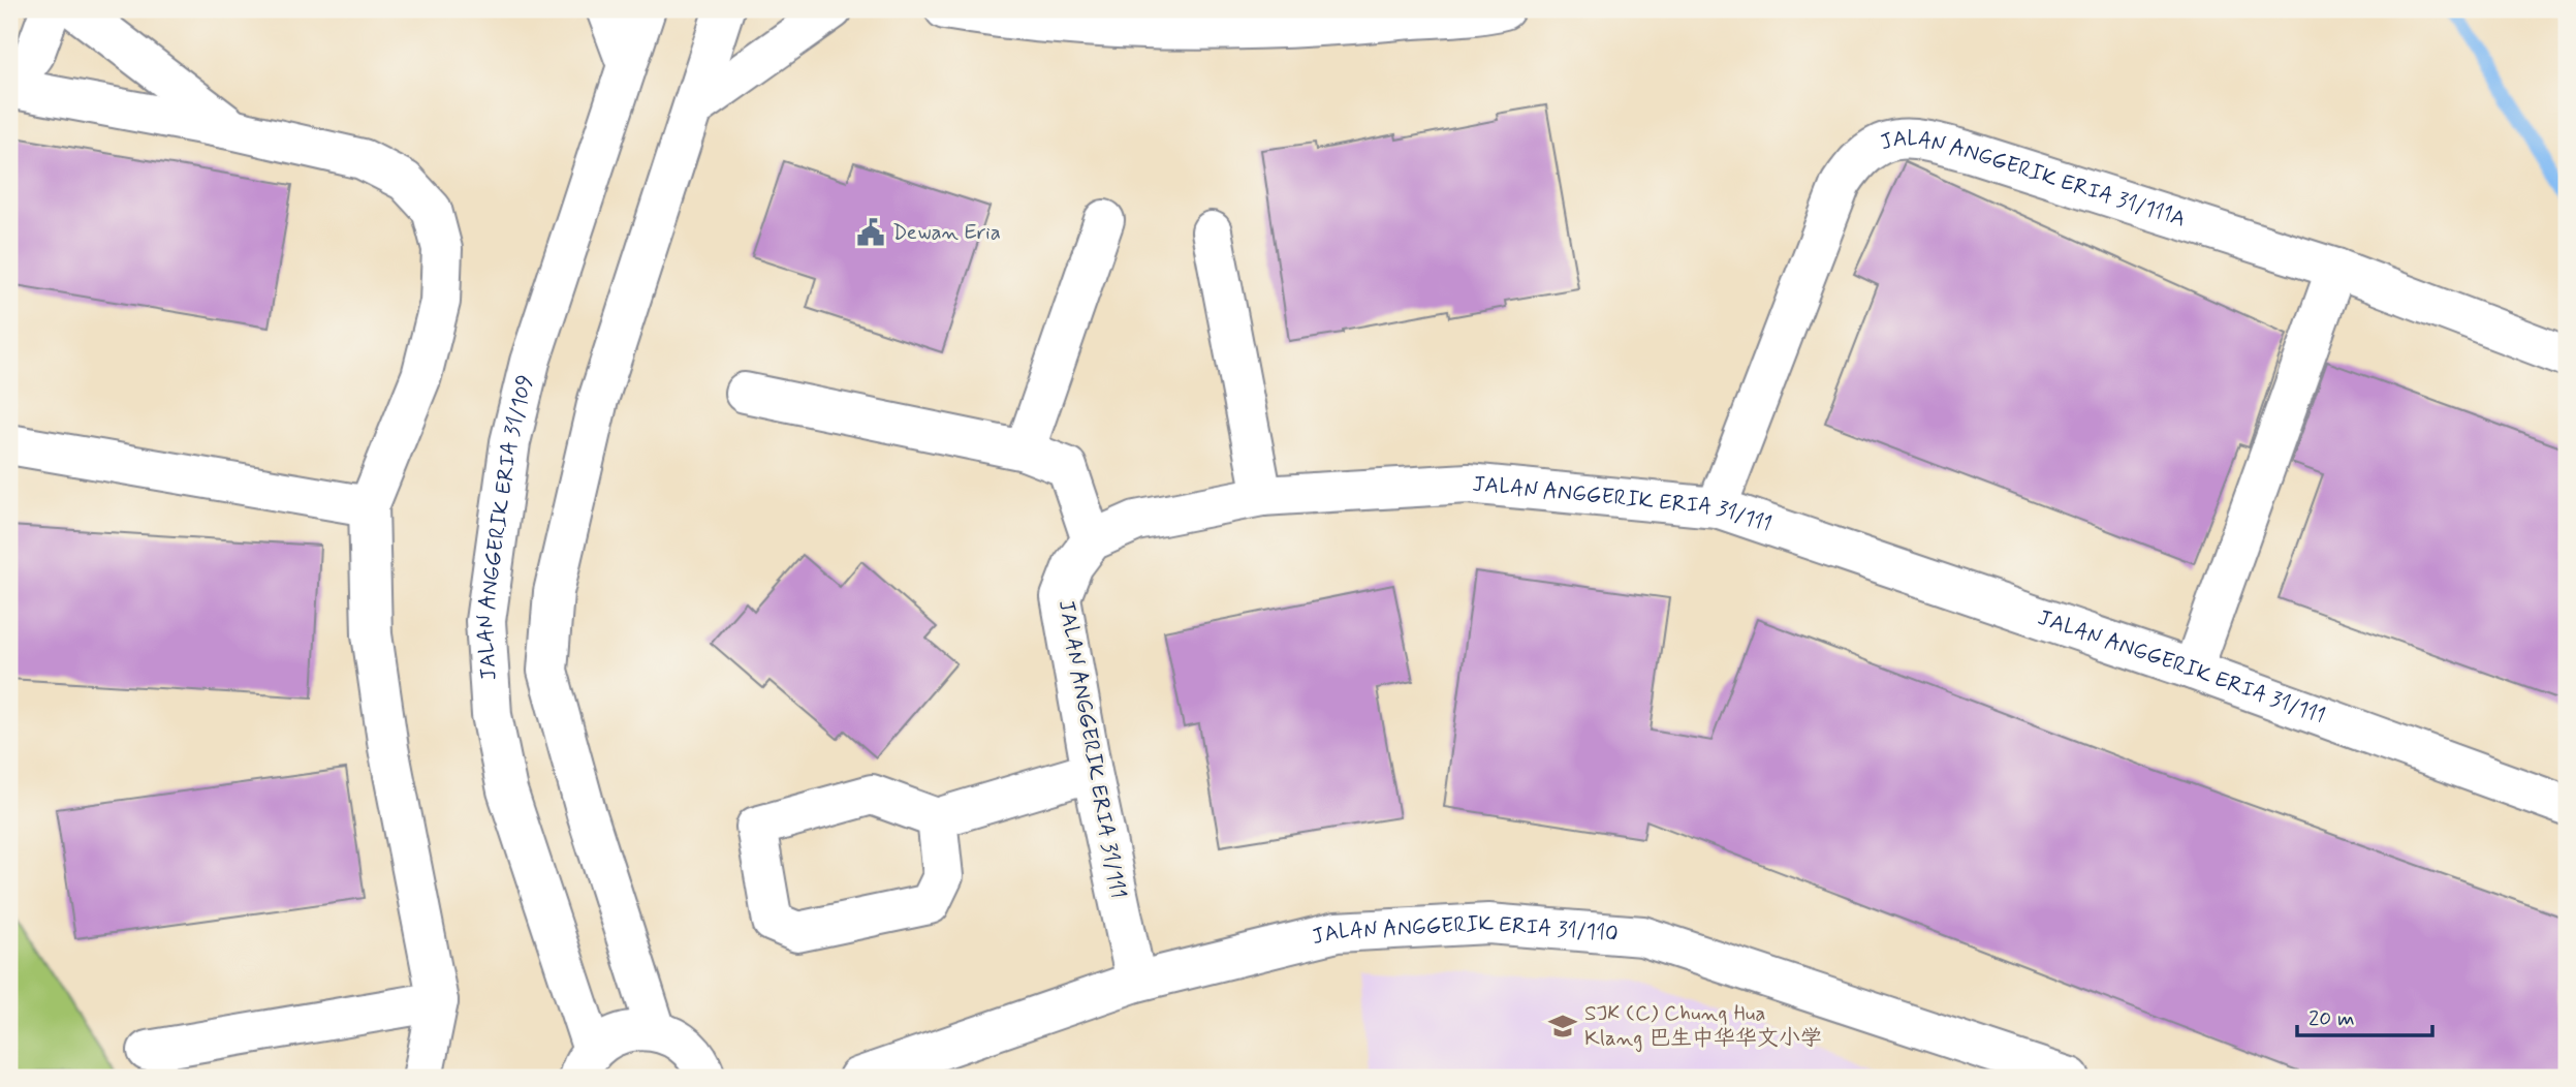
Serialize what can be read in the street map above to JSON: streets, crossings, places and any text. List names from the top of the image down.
{
  "streets": {
    "street": [
      "JALAN ANGGERIK ERIA 31/111A",
      "JALAN ANGGERIK ERIA 31/111",
      "JALAN ANGGERIK ERIA 31/109",
      "JALAN ANGGERIK ERIA 31/110"
    ]
  },
  "crossings": [
    ["JALAN ANGGERIK ERIA 31/111A", "JALAN ANGGERIK ERIA 31/111"],
    ["JALAN ANGGERIK ERIA 31/111", "JALAN ANGGERIK ERIA 31/110"]
  ],
  "places": {
    "public building": ["Dewan Eria"],
    "school or university": ["SJK (C) Chung Hua Klang 巴生中华华文小学"]
  },
  "scale_bar": "20 m"
}
